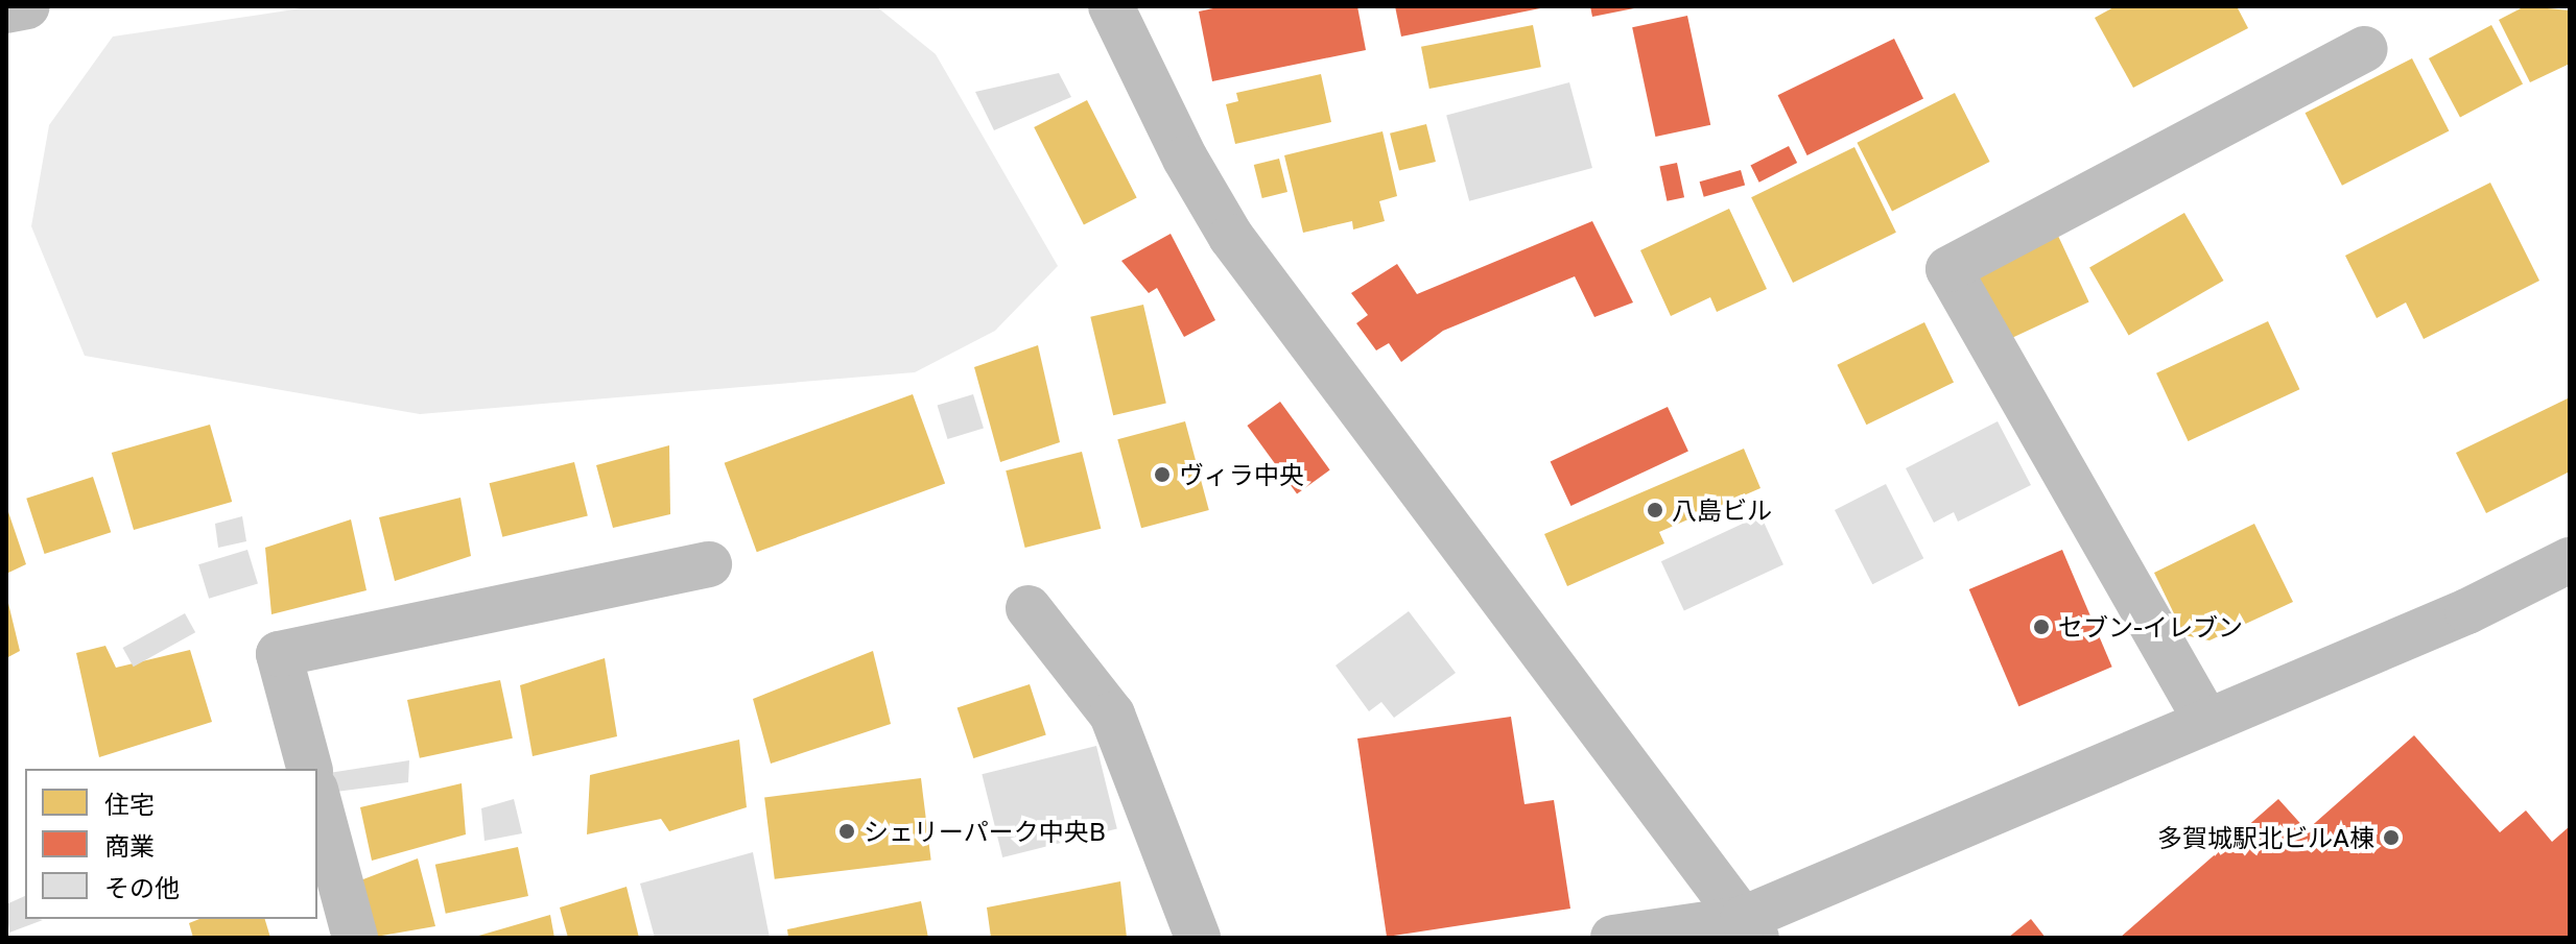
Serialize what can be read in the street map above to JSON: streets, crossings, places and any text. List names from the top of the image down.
{
  "places": [
    "ヴィラ中央",
    "八島ビル",
    "セブン-イレブン",
    "シェリーパーク中央B",
    "多賀城駅北ビルA棟"
  ],
  "legend": ["住宅", "商業", "その他"]
}
